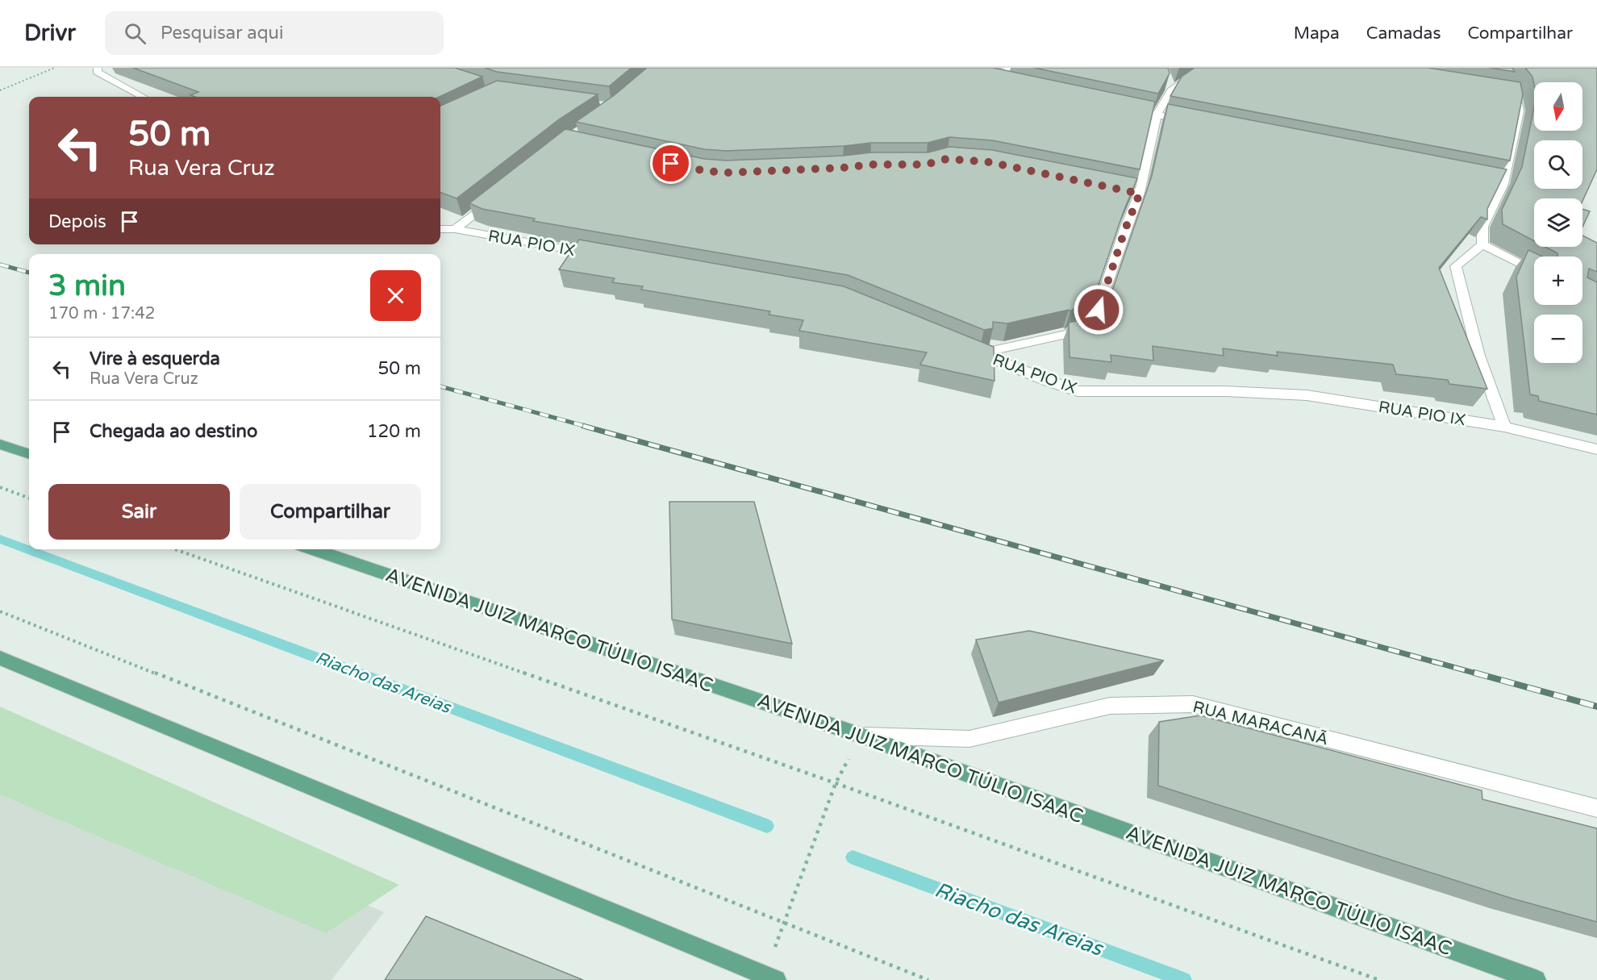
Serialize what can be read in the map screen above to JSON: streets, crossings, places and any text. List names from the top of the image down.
{
  "streets": {
    "main road": ["AVENIDA JUIZ MARCO TÚLIO ISAAC"],
    "street": ["RUA PIO IX", "RUA MARACANÃ"]
  },
  "crossings": [
    ["AVENIDA JUIZ MARCO TÚLIO ISAAC", "RUA MARACANÃ"]
  ],
  "water": ["Riacho das Areias"],
  "north": "bottom",
  "page": {
    "header": "Drivr",
    "search": "Pesquisar aqui",
    "nav": ["Mapa", "Camadas", "Compartilhar"],
    "map_buttons": ["+", "−"],
    "turn": ["50 m", "Rua Vera Cruz"],
    "then": "Depois",
    "heading": ["3 min", "170 m · 17:42"],
    "list": [
      {
        "name": "Vire à esquerda",
        "note": "Rua Vera Cruz",
        "value": "50 m"
      },
      {
        "name": "Chegada ao destino",
        "value": "120 m"
      }
    ],
    "buttons": ["Sair", "Compartilhar"]
  }
}
